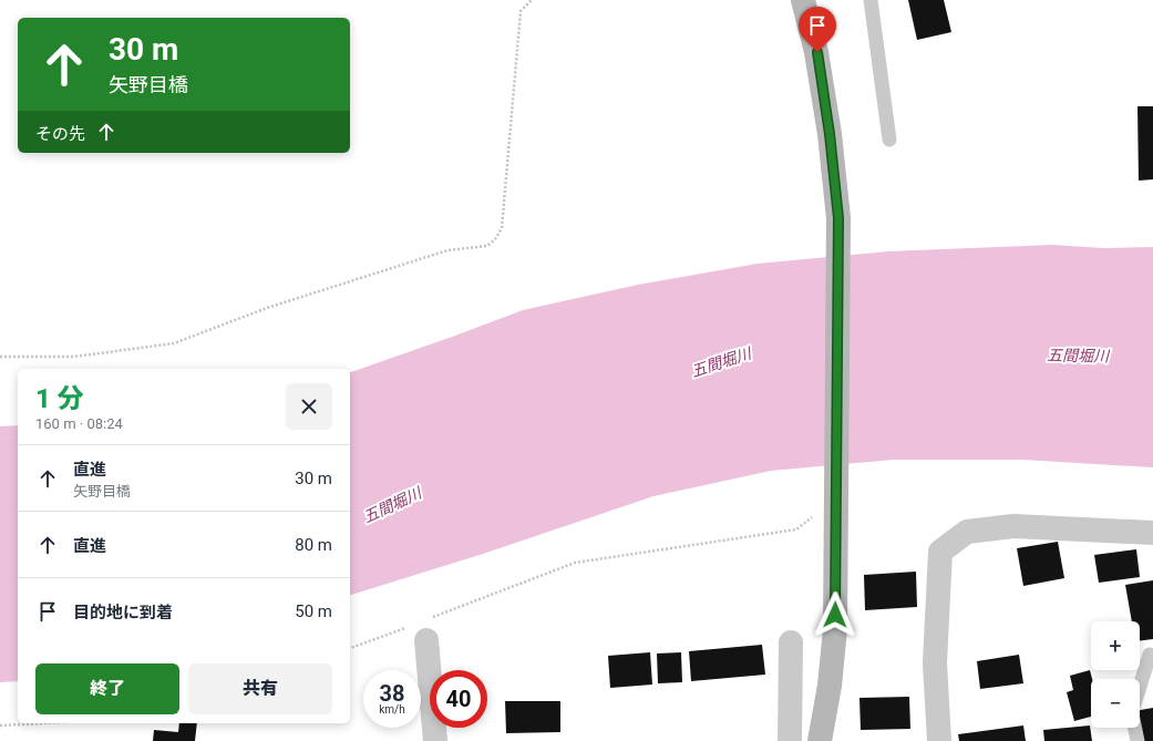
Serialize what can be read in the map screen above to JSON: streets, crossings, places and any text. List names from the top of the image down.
{
  "water": ["五間堀川"],
  "page": {
    "turn": ["30 m", "矢野目橋"],
    "then": "その先",
    "heading": ["1 分", "160 m · 08:24"],
    "list": [
      {
        "name": "直進",
        "note": "矢野目橋",
        "value": "30 m"
      },
      {
        "name": "直進",
        "value": "80 m"
      },
      {
        "name": "目的地に到着",
        "value": "50 m"
      }
    ],
    "map_buttons": ["+", "−"],
    "buttons": ["終了", "共有"],
    "speed": "38 km/h",
    "limit": "40"
  }
}
